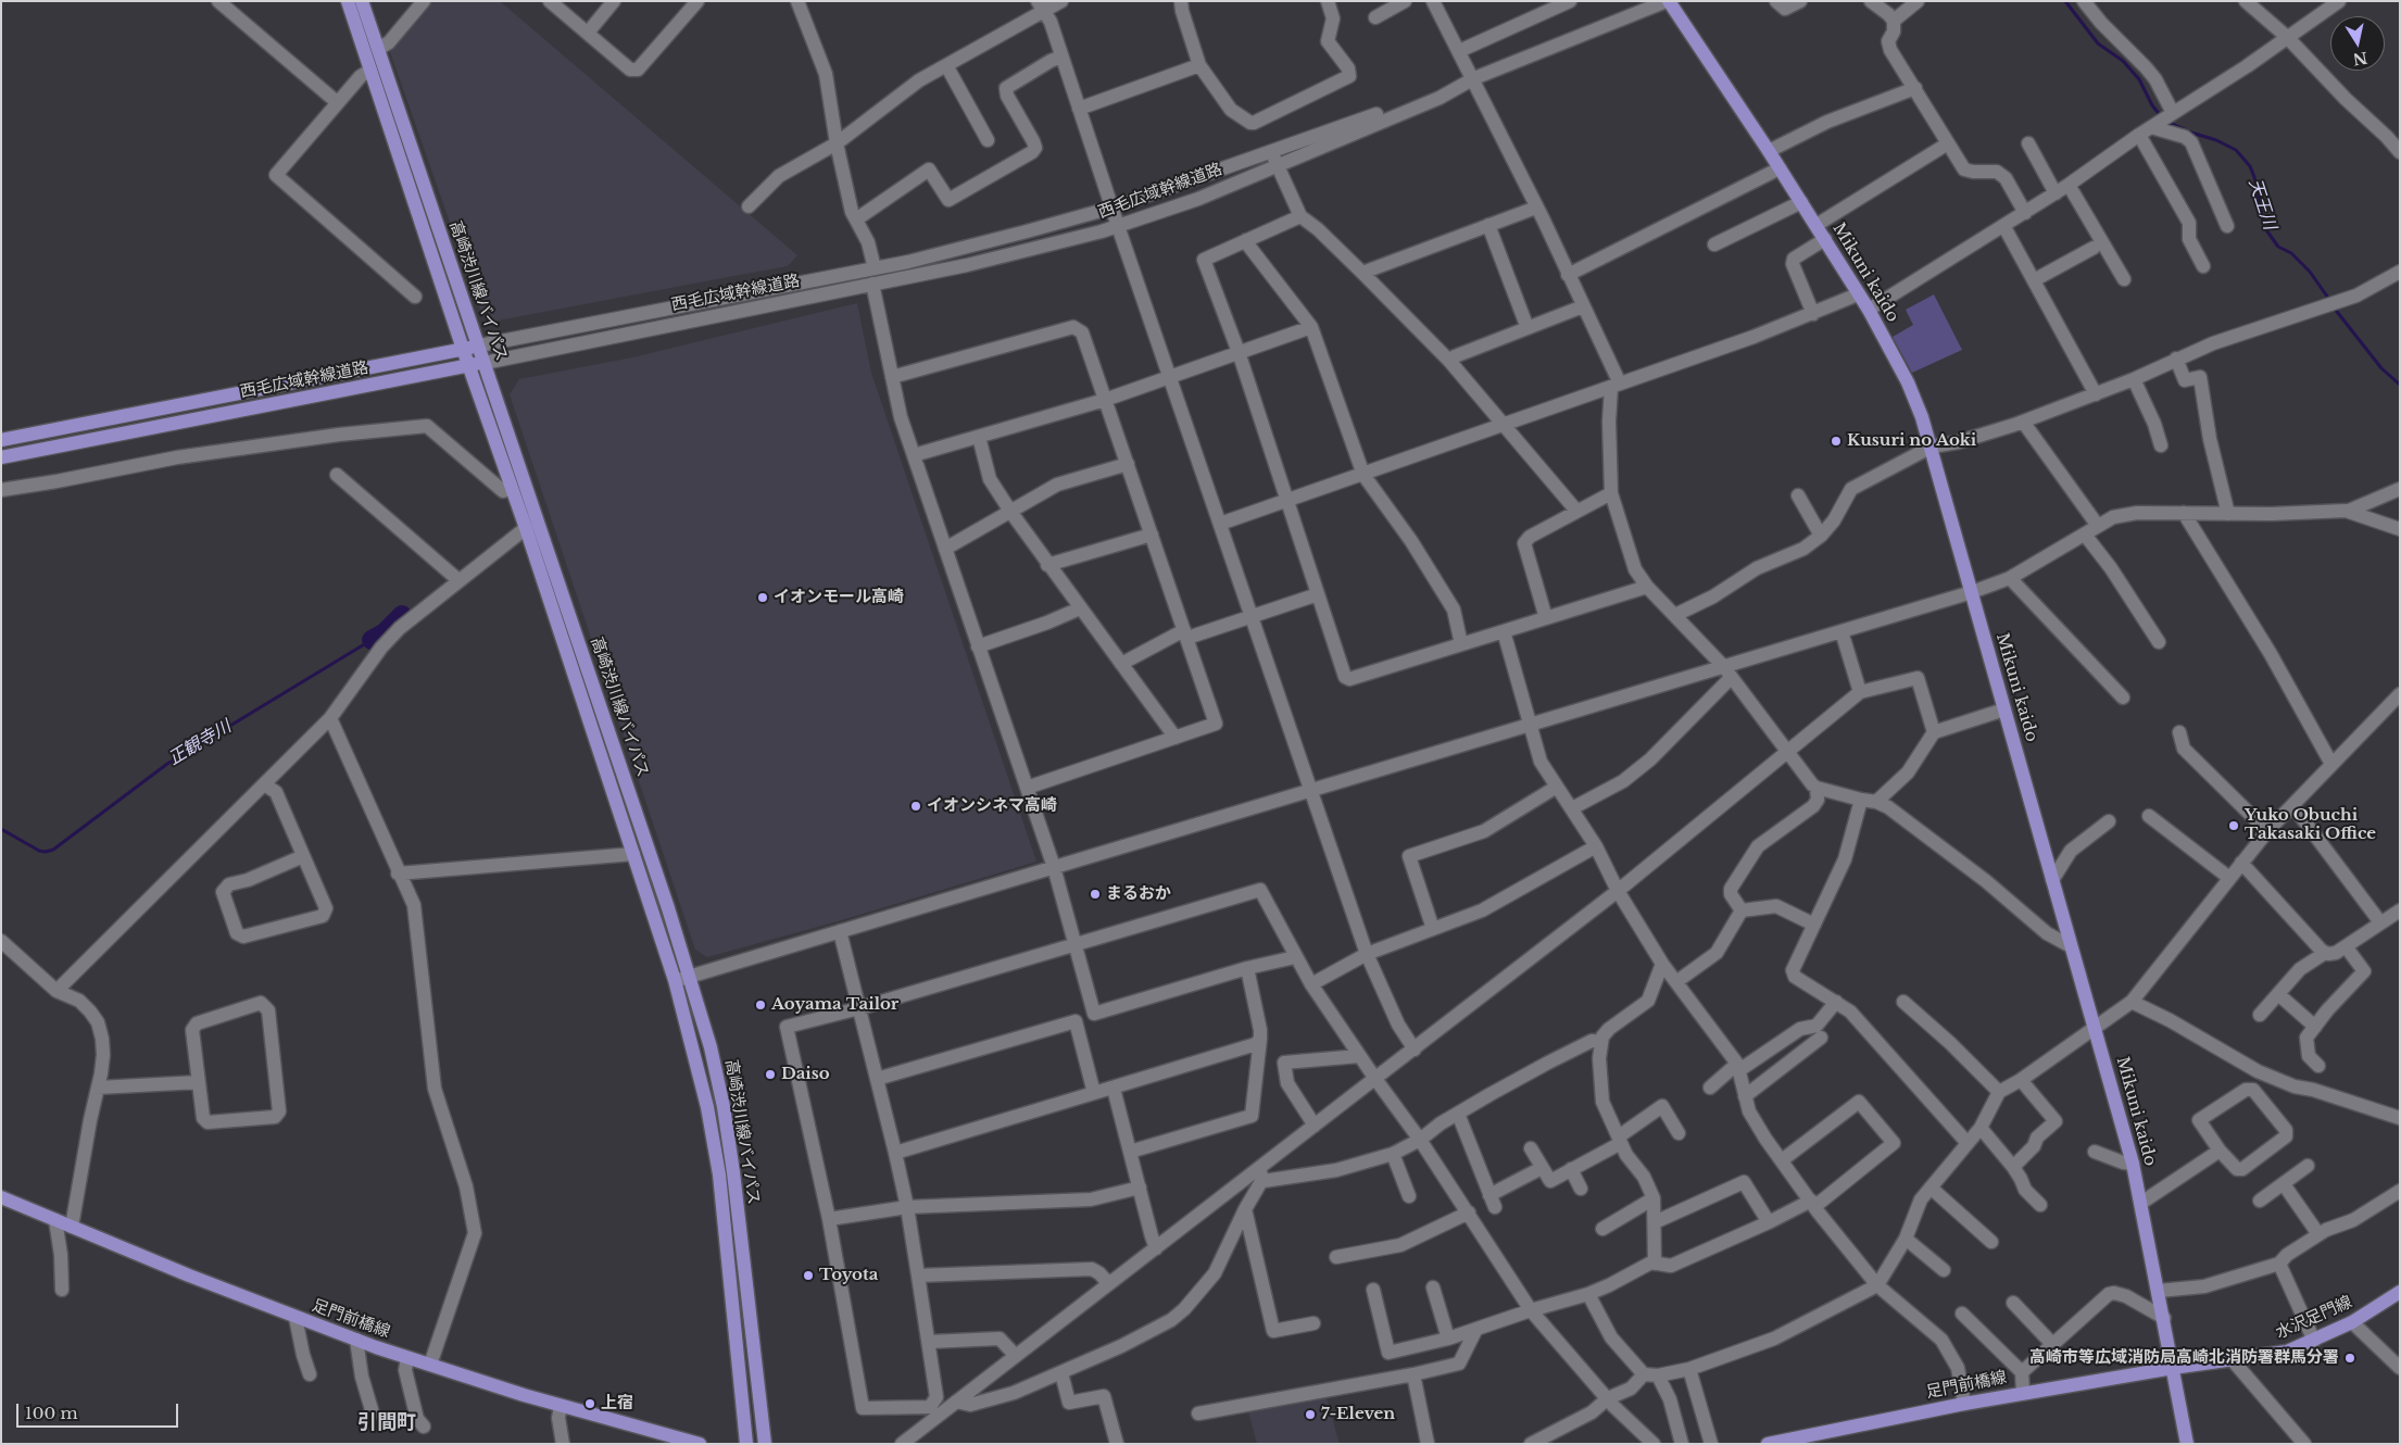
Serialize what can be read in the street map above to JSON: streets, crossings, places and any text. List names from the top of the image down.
{
  "streets": {
    "main road": [
      "西毛広域幹線道路",
      "Mikuni kaido",
      "高崎渋川線バイパス",
      "水沢足門線",
      "足門前橋線"
    ]
  },
  "crossings": [
    ["西毛広域幹線道路", "Mikuni kaido"],
    ["西毛広域幹線道路", "高崎渋川線バイパス"],
    ["Mikuni kaido", "水沢足門線"],
    ["Mikuni kaido", "足門前橋線"],
    ["水沢足門線", "足門前橋線"]
  ],
  "districts": ["引間町"],
  "water": ["天王川", "正観寺川"],
  "places": [
    "Kusuri no Aoki",
    "イオンモール高崎",
    "イオンシネマ高崎",
    "Yuko Obuchi Takasaki Office",
    "まるおか",
    "Aoyama Tailor",
    "Daiso",
    "Toyota",
    "高崎市等広域消防局高崎北消防署群馬分署",
    "上宿",
    "7-Eleven"
  ],
  "scale_bar": "100 m",
  "north": "bottom"
}
